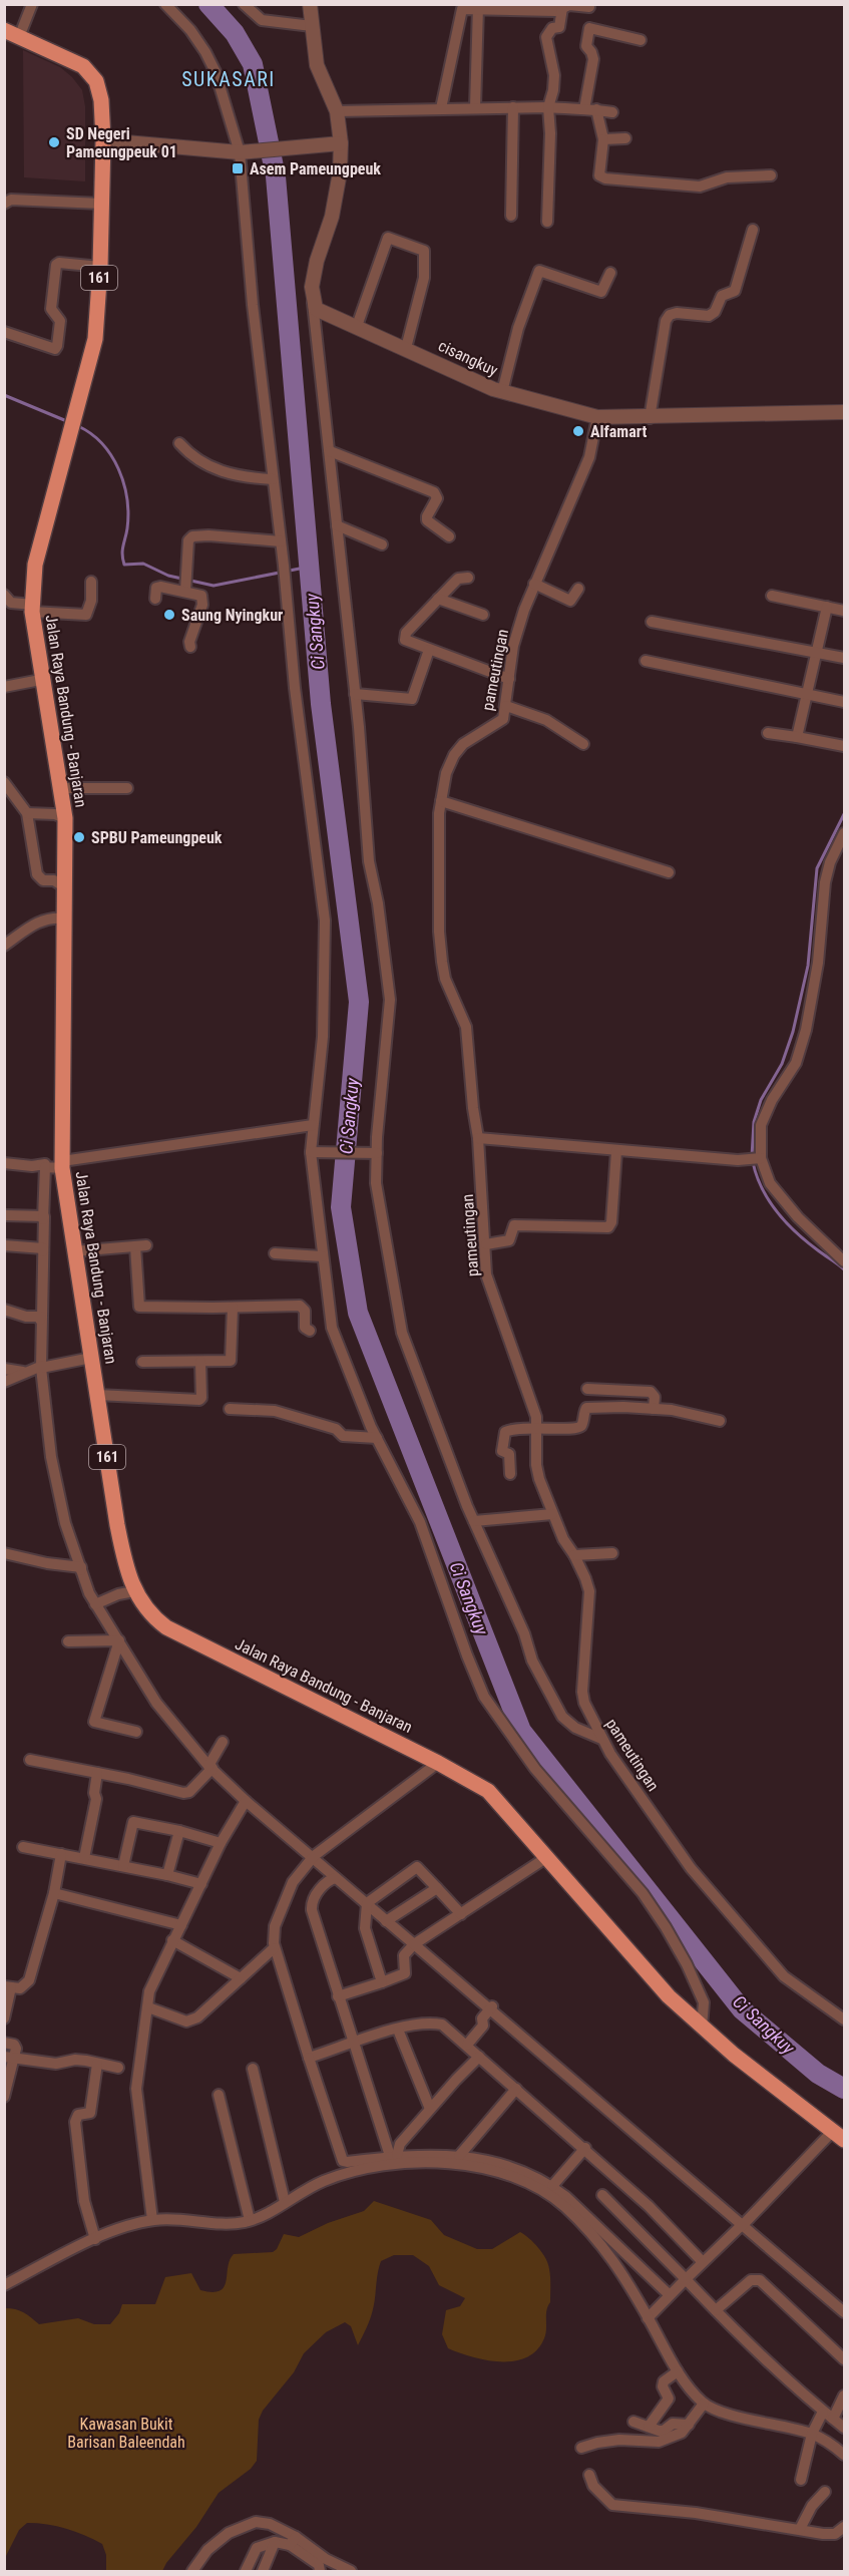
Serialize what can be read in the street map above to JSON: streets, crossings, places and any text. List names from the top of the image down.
{
  "streets": {
    "main road": ["161", "Jalan Raya Bandung - Banjaran"],
    "street": ["cisangkuy", "pameutingan"]
  },
  "crossings": [
    ["cisangkuy", "pameutingan"]
  ],
  "districts": ["SUKASARI"],
  "water": ["Ci Sangkuy"],
  "parks": ["Kawasan Bukit Barisan Baleendah"],
  "places": {
    "other": [
      "SD Negeri Pameungpeuk 01",
      "Alfamart",
      "Saung Nyingkur",
      "SPBU Pameungpeuk"
    ],
    "transit": ["Asem Pameungpeuk"]
  }
}
